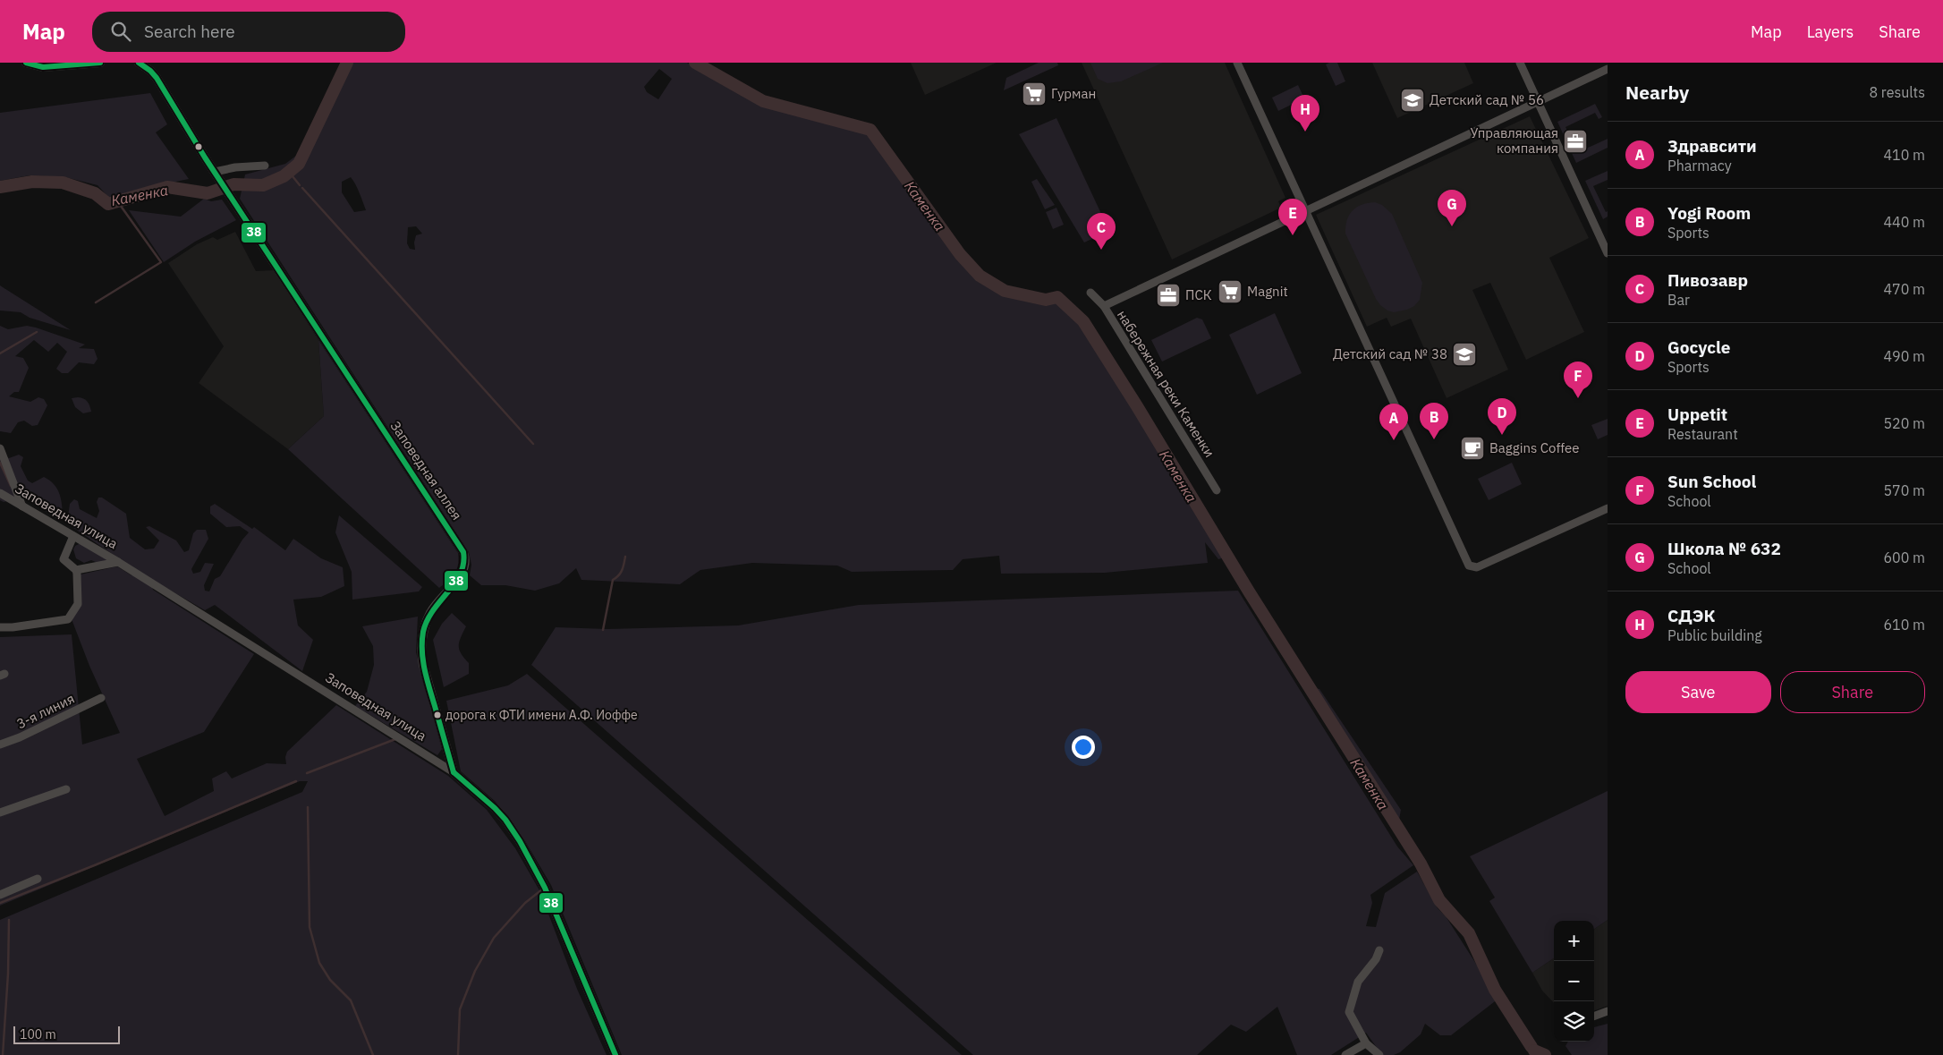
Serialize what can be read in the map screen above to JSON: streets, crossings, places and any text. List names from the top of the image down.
{
  "streets": {
    "street": [
      "набережная реки Каменки",
      "Заповедная аллея",
      "Заповедная улица",
      "3-я линия"
    ]
  },
  "crossings": [
    ["Заповедная аллея", "Заповедная улица"]
  ],
  "water": ["Каменка"],
  "places": {
    "supermarket": ["Гурман", "Magnit"],
    "school or university": ["Детский сад № 56", "Детский сад № 38"],
    "office": ["Управляющая компания", "ПСК"],
    "cafe": ["Baggins Coffee"],
    "other": ["дорога к ФТИ имени А.Ф. Иоффе"]
  },
  "lines": ["transit line 38"],
  "scale_bar": "100 m",
  "page": {
    "header": "Map",
    "search": "Search here",
    "nav": ["Map", "Layers", "Share"],
    "heading": ["Nearby", "8 results"],
    "pins": [
      "H",
      "G",
      "E",
      "C",
      "F",
      "D",
      "B",
      "A"
    ],
    "list": [
      {
        "mark": "A",
        "name": "Здравсити",
        "note": "Pharmacy",
        "value": "410 m"
      },
      {
        "mark": "B",
        "name": "Yogi Room",
        "note": "Sports",
        "value": "440 m"
      },
      {
        "mark": "C",
        "name": "Пивозавр",
        "note": "Bar",
        "value": "470 m"
      },
      {
        "mark": "D",
        "name": "Gocycle",
        "note": "Sports",
        "value": "490 m"
      },
      {
        "mark": "E",
        "name": "Uppetit",
        "note": "Restaurant",
        "value": "520 m"
      },
      {
        "mark": "F",
        "name": "Sun School",
        "note": "School",
        "value": "570 m"
      },
      {
        "mark": "G",
        "name": "Школа № 632",
        "note": "School",
        "value": "600 m"
      },
      {
        "mark": "H",
        "name": "СДЭК",
        "note": "Public building",
        "value": "610 m"
      }
    ],
    "buttons": ["Save", "Share"],
    "map_buttons": ["+", "−"],
    "scale": "100 m"
  }
}
